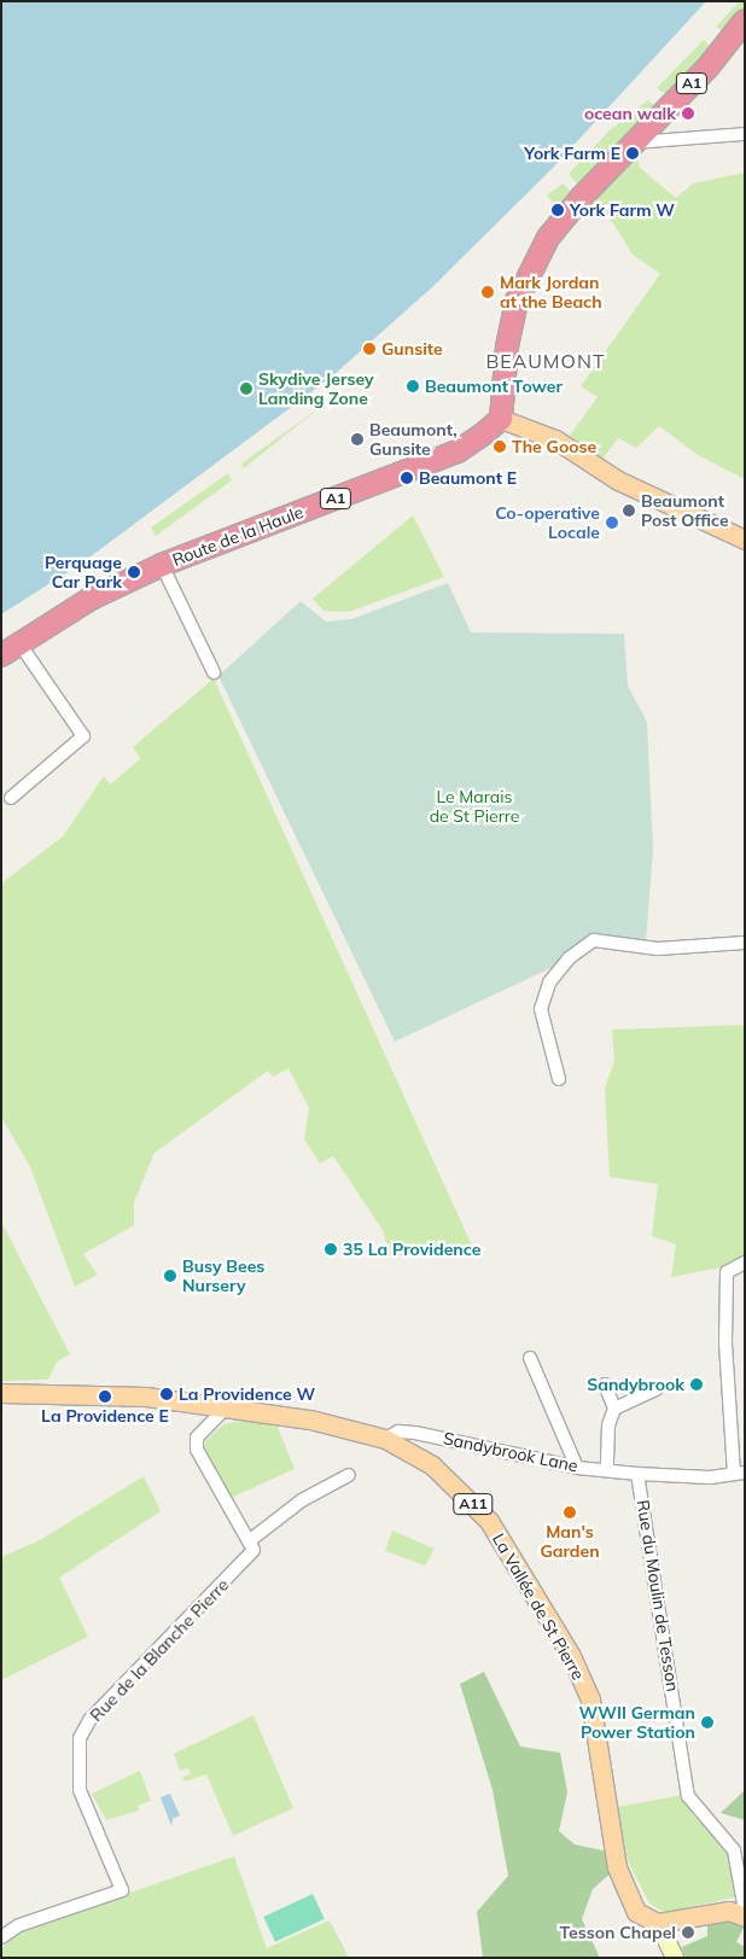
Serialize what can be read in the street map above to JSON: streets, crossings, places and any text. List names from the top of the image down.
{
  "streets": {
    "highway": ["A1", "Route de la Haule"],
    "main road": ["A11", "La Vallée de St Pierre"],
    "street": ["Sandybrook Lane", "Rue du Moulin de Tesson", "Rue de la Blanche Pierre"]
  },
  "crossings": [
    ["A1", "Route de la Haule"],
    ["Sandybrook Lane", "Rue du Moulin de Tesson"],
    ["Sandybrook Lane", "La Vallée de St Pierre"]
  ],
  "districts": ["BEAUMONT"],
  "parks": ["Le Marais de St Pierre"],
  "places": [
    "ocean walk",
    "York Farm E",
    "York Farm W",
    "Mark Jordan at the Beach",
    "Gunsite",
    "Beaumont Tower",
    "Skydive Jersey Landing Zone",
    "Beaumont, Gunsite",
    "The Goose",
    "Beaumont E",
    "Beaumont Post Office",
    "Co-operative Locale",
    "Perquage Car Park",
    "35 La Providence",
    "Busy Bees Nursery",
    "Sandybrook",
    "La Providence W",
    "La Providence E",
    "Man's Garden",
    "WWII German Power Station",
    "Tesson Chapel"
  ]
}
